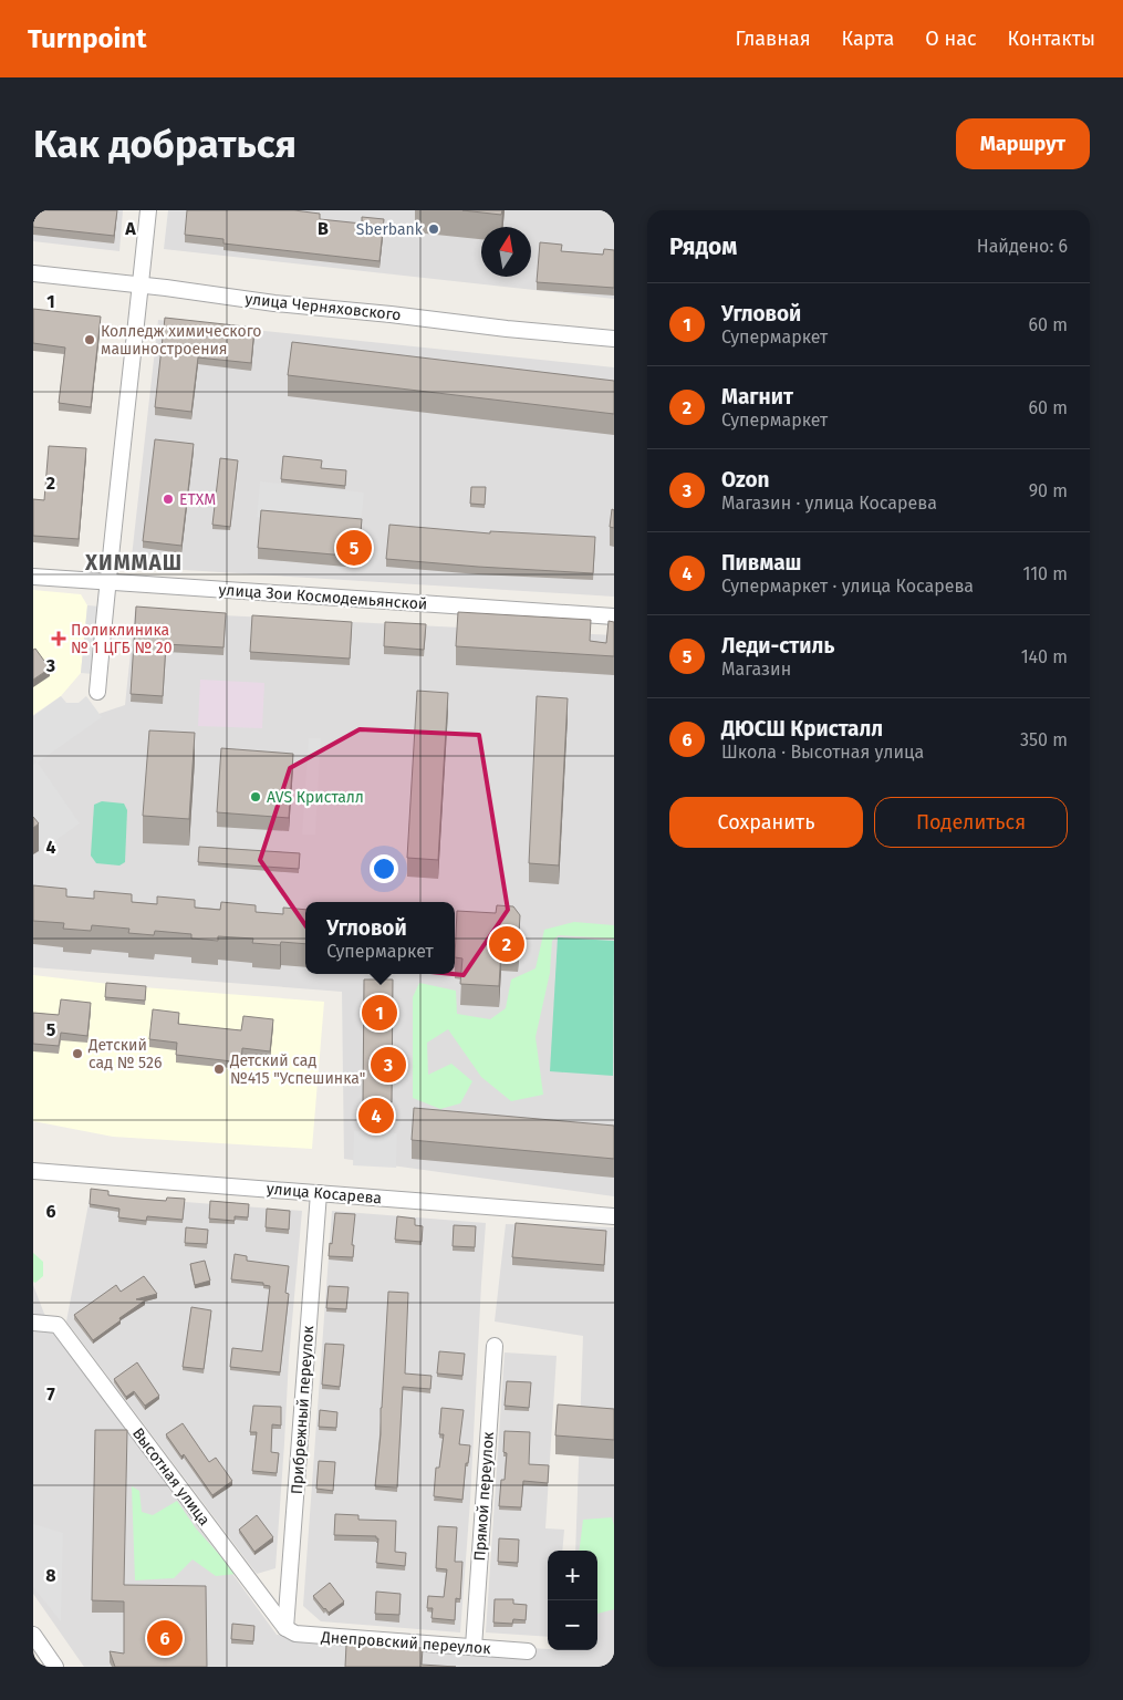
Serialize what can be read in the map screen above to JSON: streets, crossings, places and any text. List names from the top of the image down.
{
  "streets": {
    "street": [
      "улица Черняховского",
      "улица Зои Космодемьянской",
      "улица Косарева",
      "Прибрежный переулок",
      "Высотная улица",
      "Прямой переулок",
      "Днепровский переулок"
    ]
  },
  "crossings": [
    ["улица Косарева", "Прибрежный переулок"],
    ["Прибрежный переулок", "Высотная улица"],
    ["Прибрежный переулок", "Днепровский переулок"],
    ["Высотная улица", "Днепровский переулок"],
    ["Прямой переулок", "Днепровский переулок"]
  ],
  "districts": ["ХИММАШ"],
  "places": {
    "other": [
      "Sberbank",
      "Колледж химического машиностроения",
      "ЕТХМ",
      "AVS Кристалл",
      "Детcкий сад № 526",
      "Детский сад №415 \"Успешинка\""
    ],
    "health": ["Поликлиника № 1 ЦГБ № 20"]
  },
  "north": "top",
  "page": {
    "header": "Turnpoint",
    "nav": [
      "Главная",
      "Карта",
      "О нас",
      "Контакты"
    ],
    "buttons": [
      "Маршрут",
      ["Сохранить", "Поделиться"]
    ],
    "title": "Как добраться",
    "heading": ["Рядом", "Найдено: 6"],
    "list": [
      {
        "mark": "1",
        "name": "Угловой",
        "note": "Супермаркет",
        "value": "60 m"
      },
      {
        "mark": "2",
        "name": "Магнит",
        "note": "Супермаркет",
        "value": "60 m"
      },
      {
        "mark": "3",
        "name": "Ozon",
        "note": "Магазин · улица Косарева",
        "value": "90 m"
      },
      {
        "mark": "4",
        "name": "Пивмаш",
        "note": "Супермаркет · улица Косарева",
        "value": "110 m"
      },
      {
        "mark": "5",
        "name": "Леди-стиль",
        "note": "Магазин",
        "value": "140 m"
      },
      {
        "mark": "6",
        "name": "ДЮСШ Кристалл",
        "note": "Школа · Высотная улица",
        "value": "350 m"
      }
    ],
    "pins": [
      "5",
      "2",
      "1",
      "3",
      "4",
      "6"
    ],
    "popup": ["Угловой", "Супермаркет"],
    "map_buttons": ["+", "−"]
  },
  "grid": {
    "columns": ["A", "B"],
    "rows": [
      "1",
      "2",
      "3",
      "4",
      "5",
      "6",
      "7",
      "8"
    ]
  }
}
